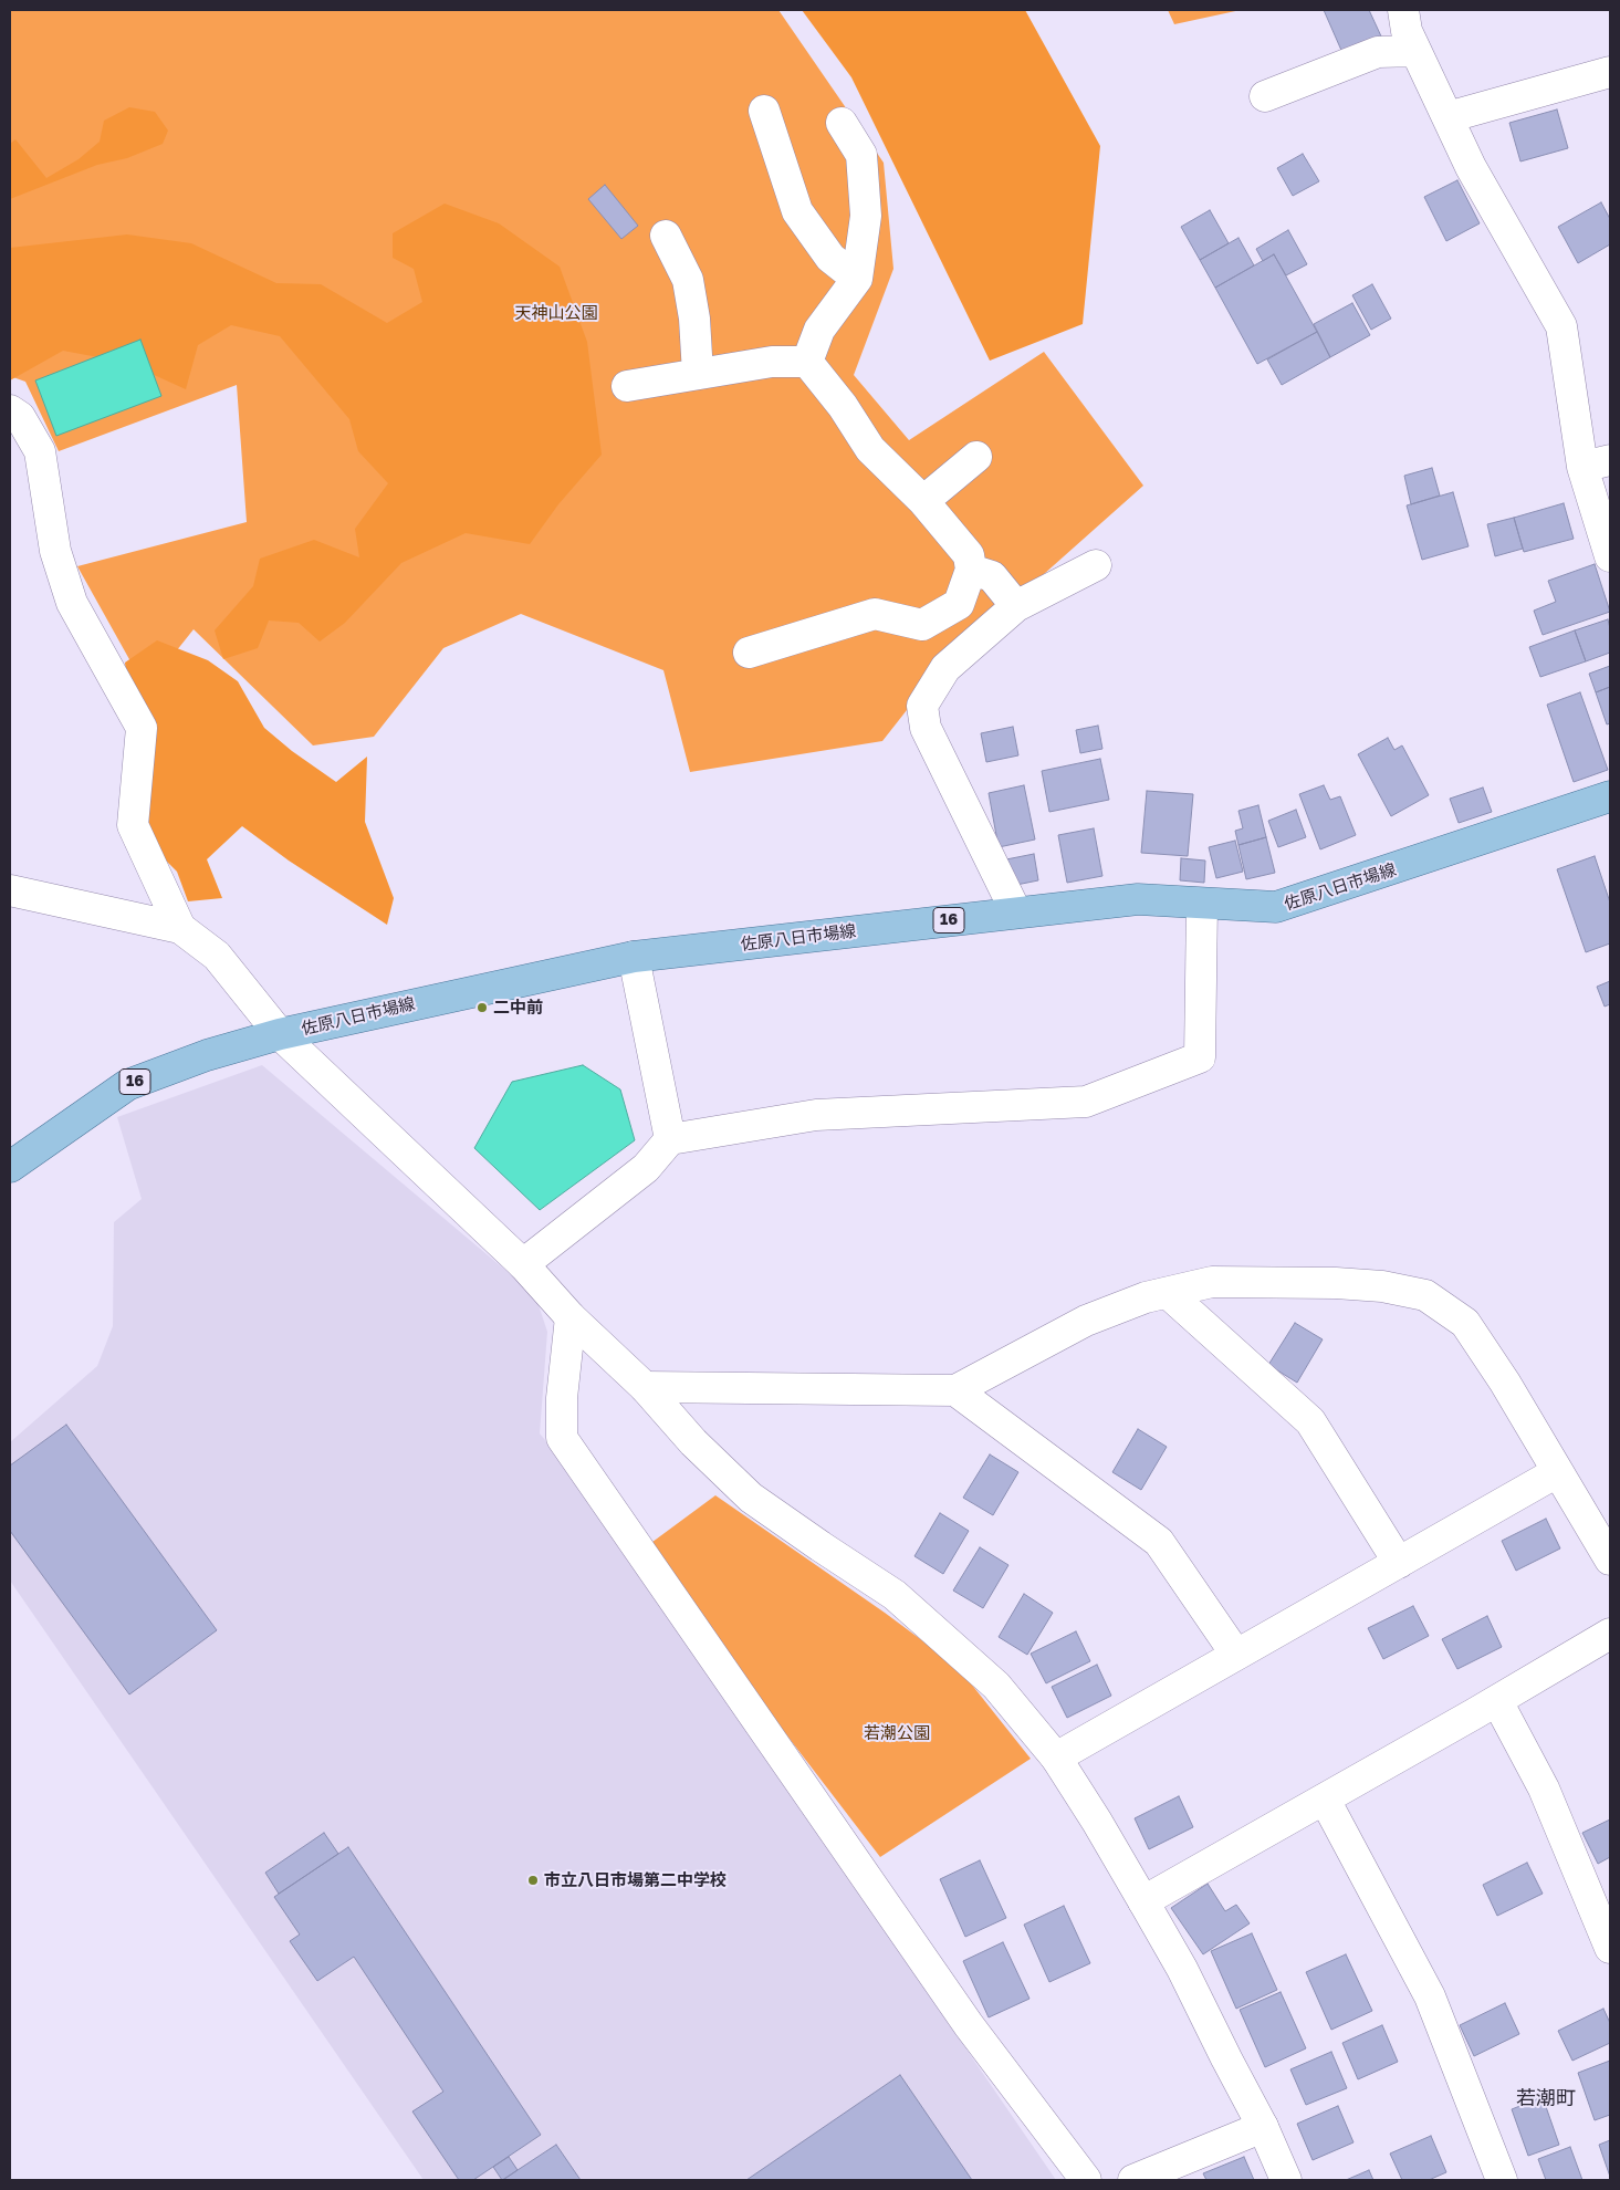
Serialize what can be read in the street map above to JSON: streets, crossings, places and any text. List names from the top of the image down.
{
  "streets": {
    "main road": ["佐原八日市場線", "16"]
  },
  "districts": ["若潮町"],
  "parks": ["天神山公園", "若潮公園"],
  "places": ["二中前", "市立八日市場第二中学校"]
}
